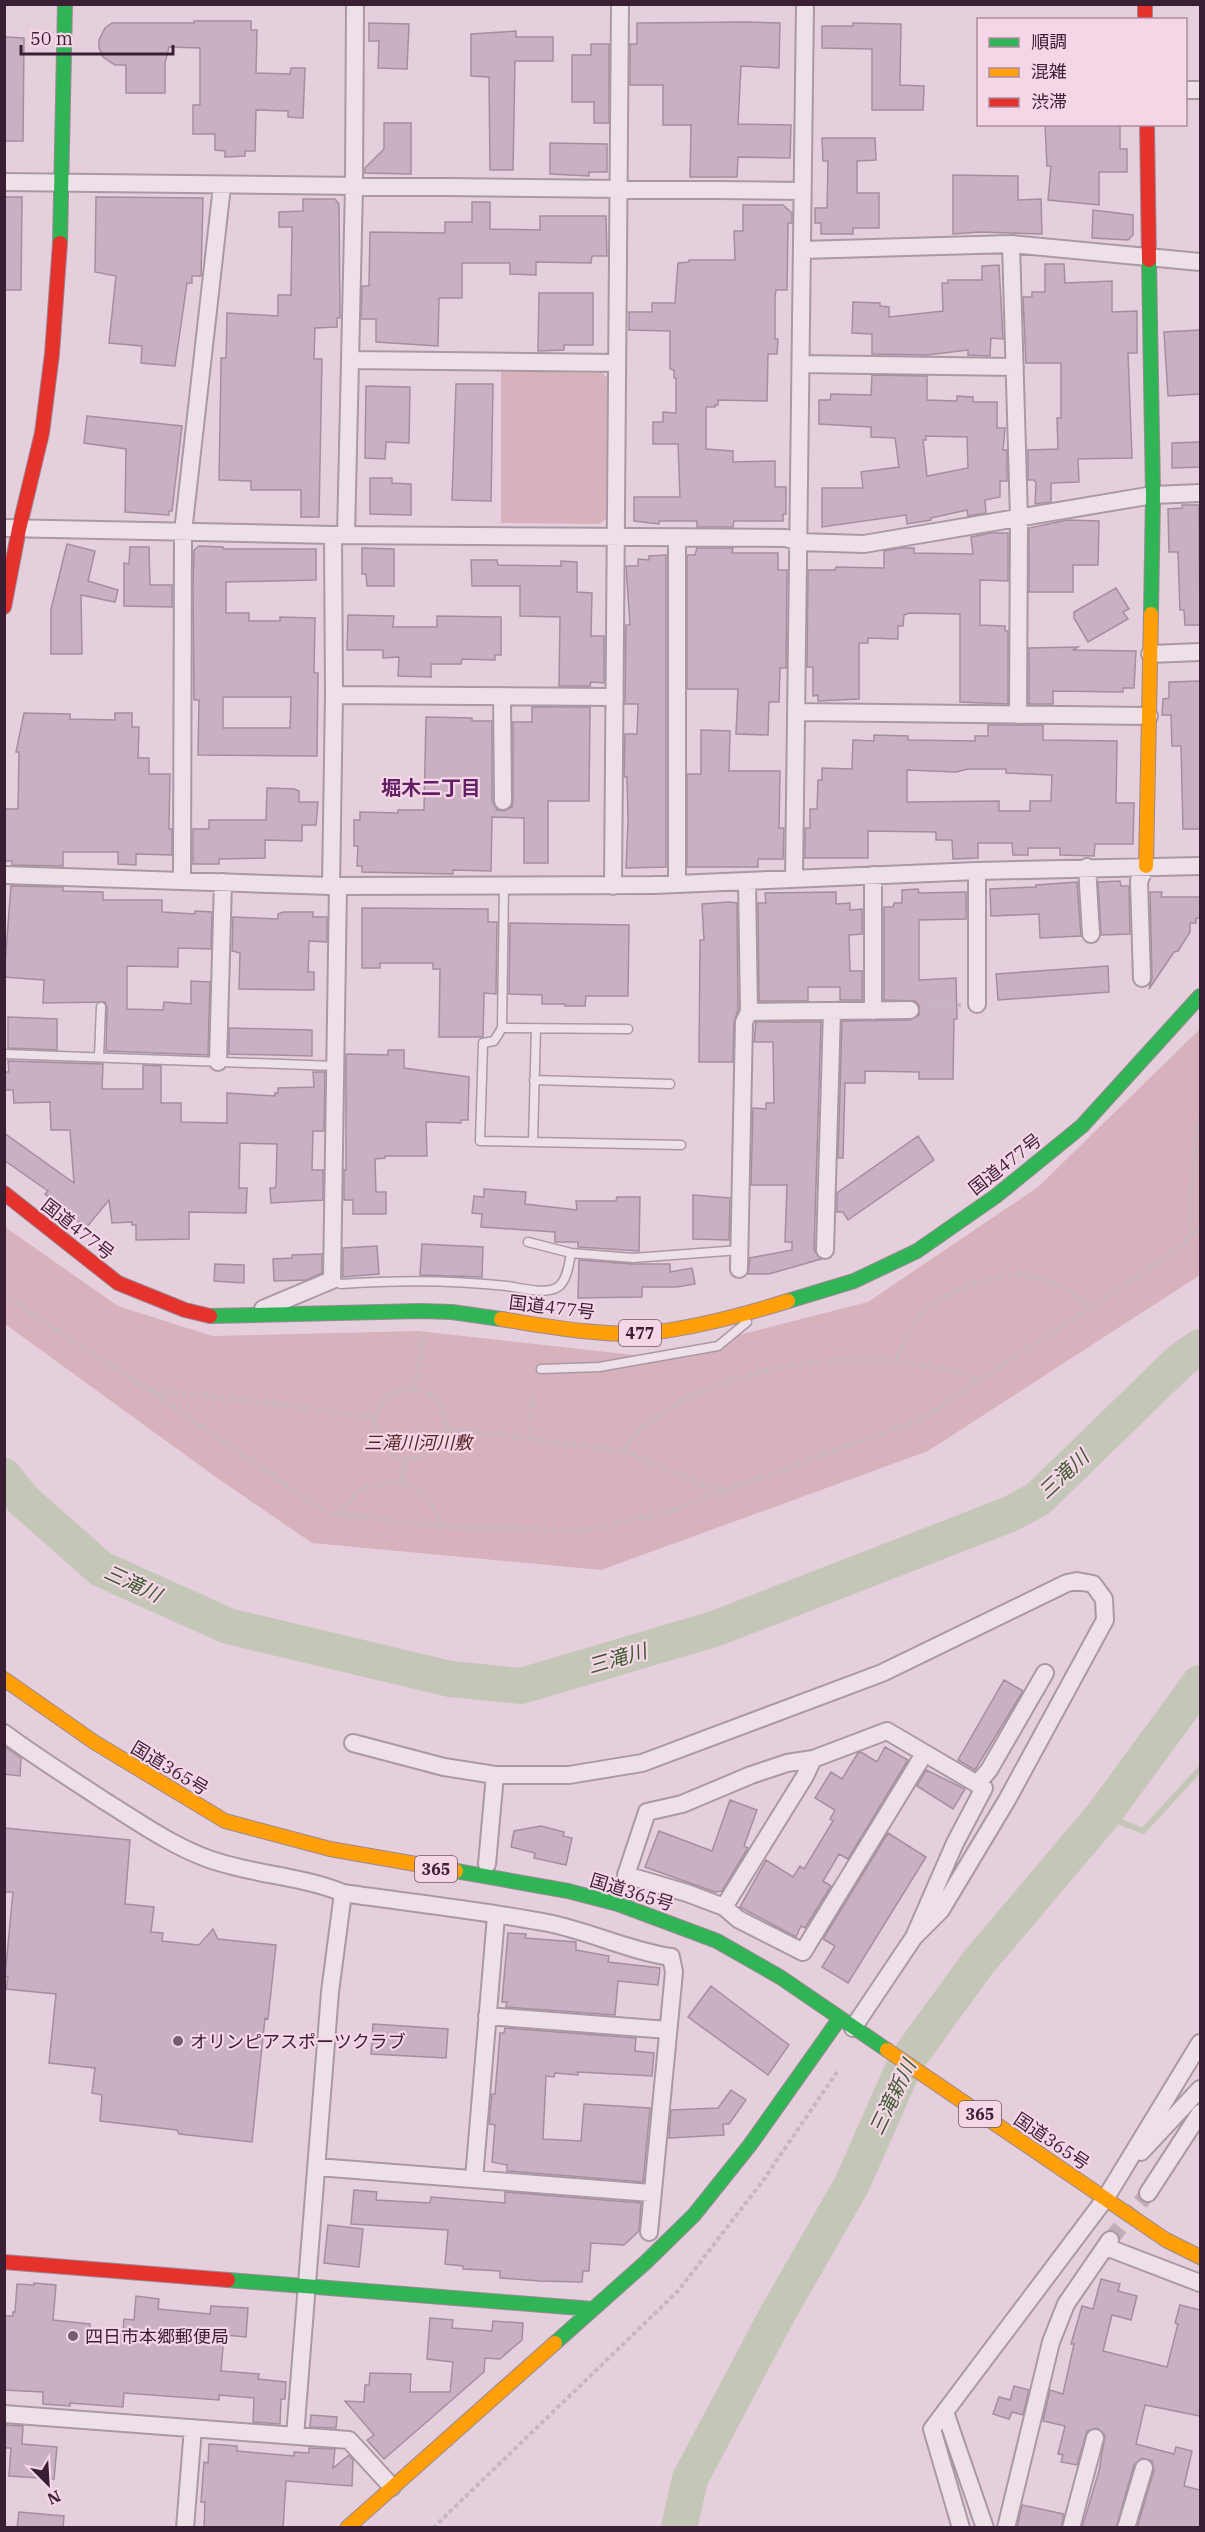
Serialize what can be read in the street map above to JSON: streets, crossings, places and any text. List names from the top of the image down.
{
  "streets": {
    "main road": [
      "国道477号",
      "477",
      "国道365号",
      "365"
    ]
  },
  "districts": ["堀木二丁目"],
  "water": ["三滝川", "三滝新川"],
  "parks": ["三滝川河川敷"],
  "places": ["オリンピアスポーツクラブ", "四日市本郷郵便局"],
  "legend": ["順調", "混雑", "渋滞"],
  "scale_bar": "50 m",
  "north": "bottom right"
}
